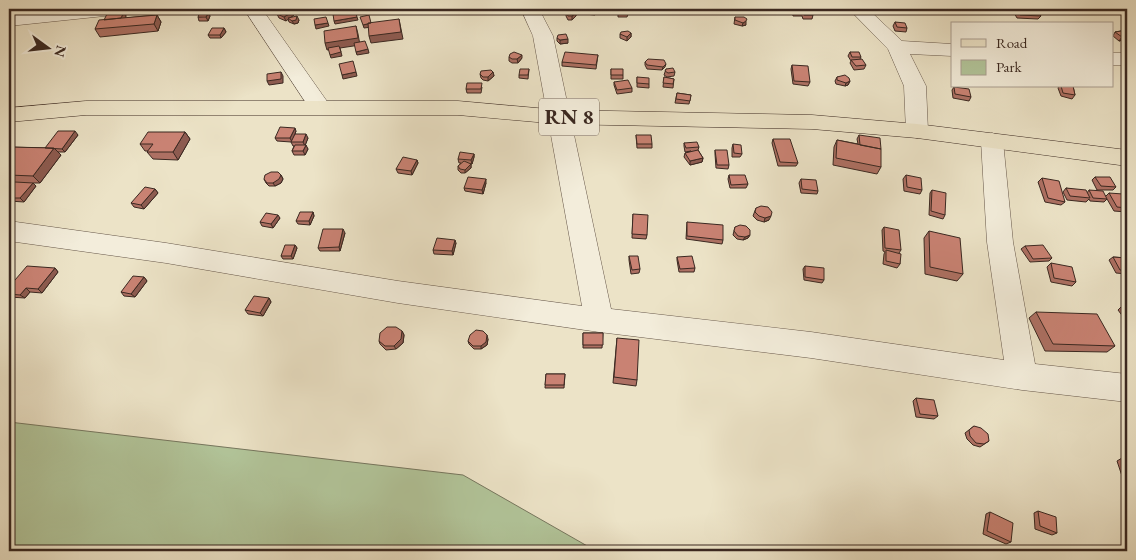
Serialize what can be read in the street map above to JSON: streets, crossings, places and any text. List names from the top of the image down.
{
  "streets": {
    "main road": ["RN 8"]
  },
  "legend": ["Road", "Park"],
  "north": "right"
}
